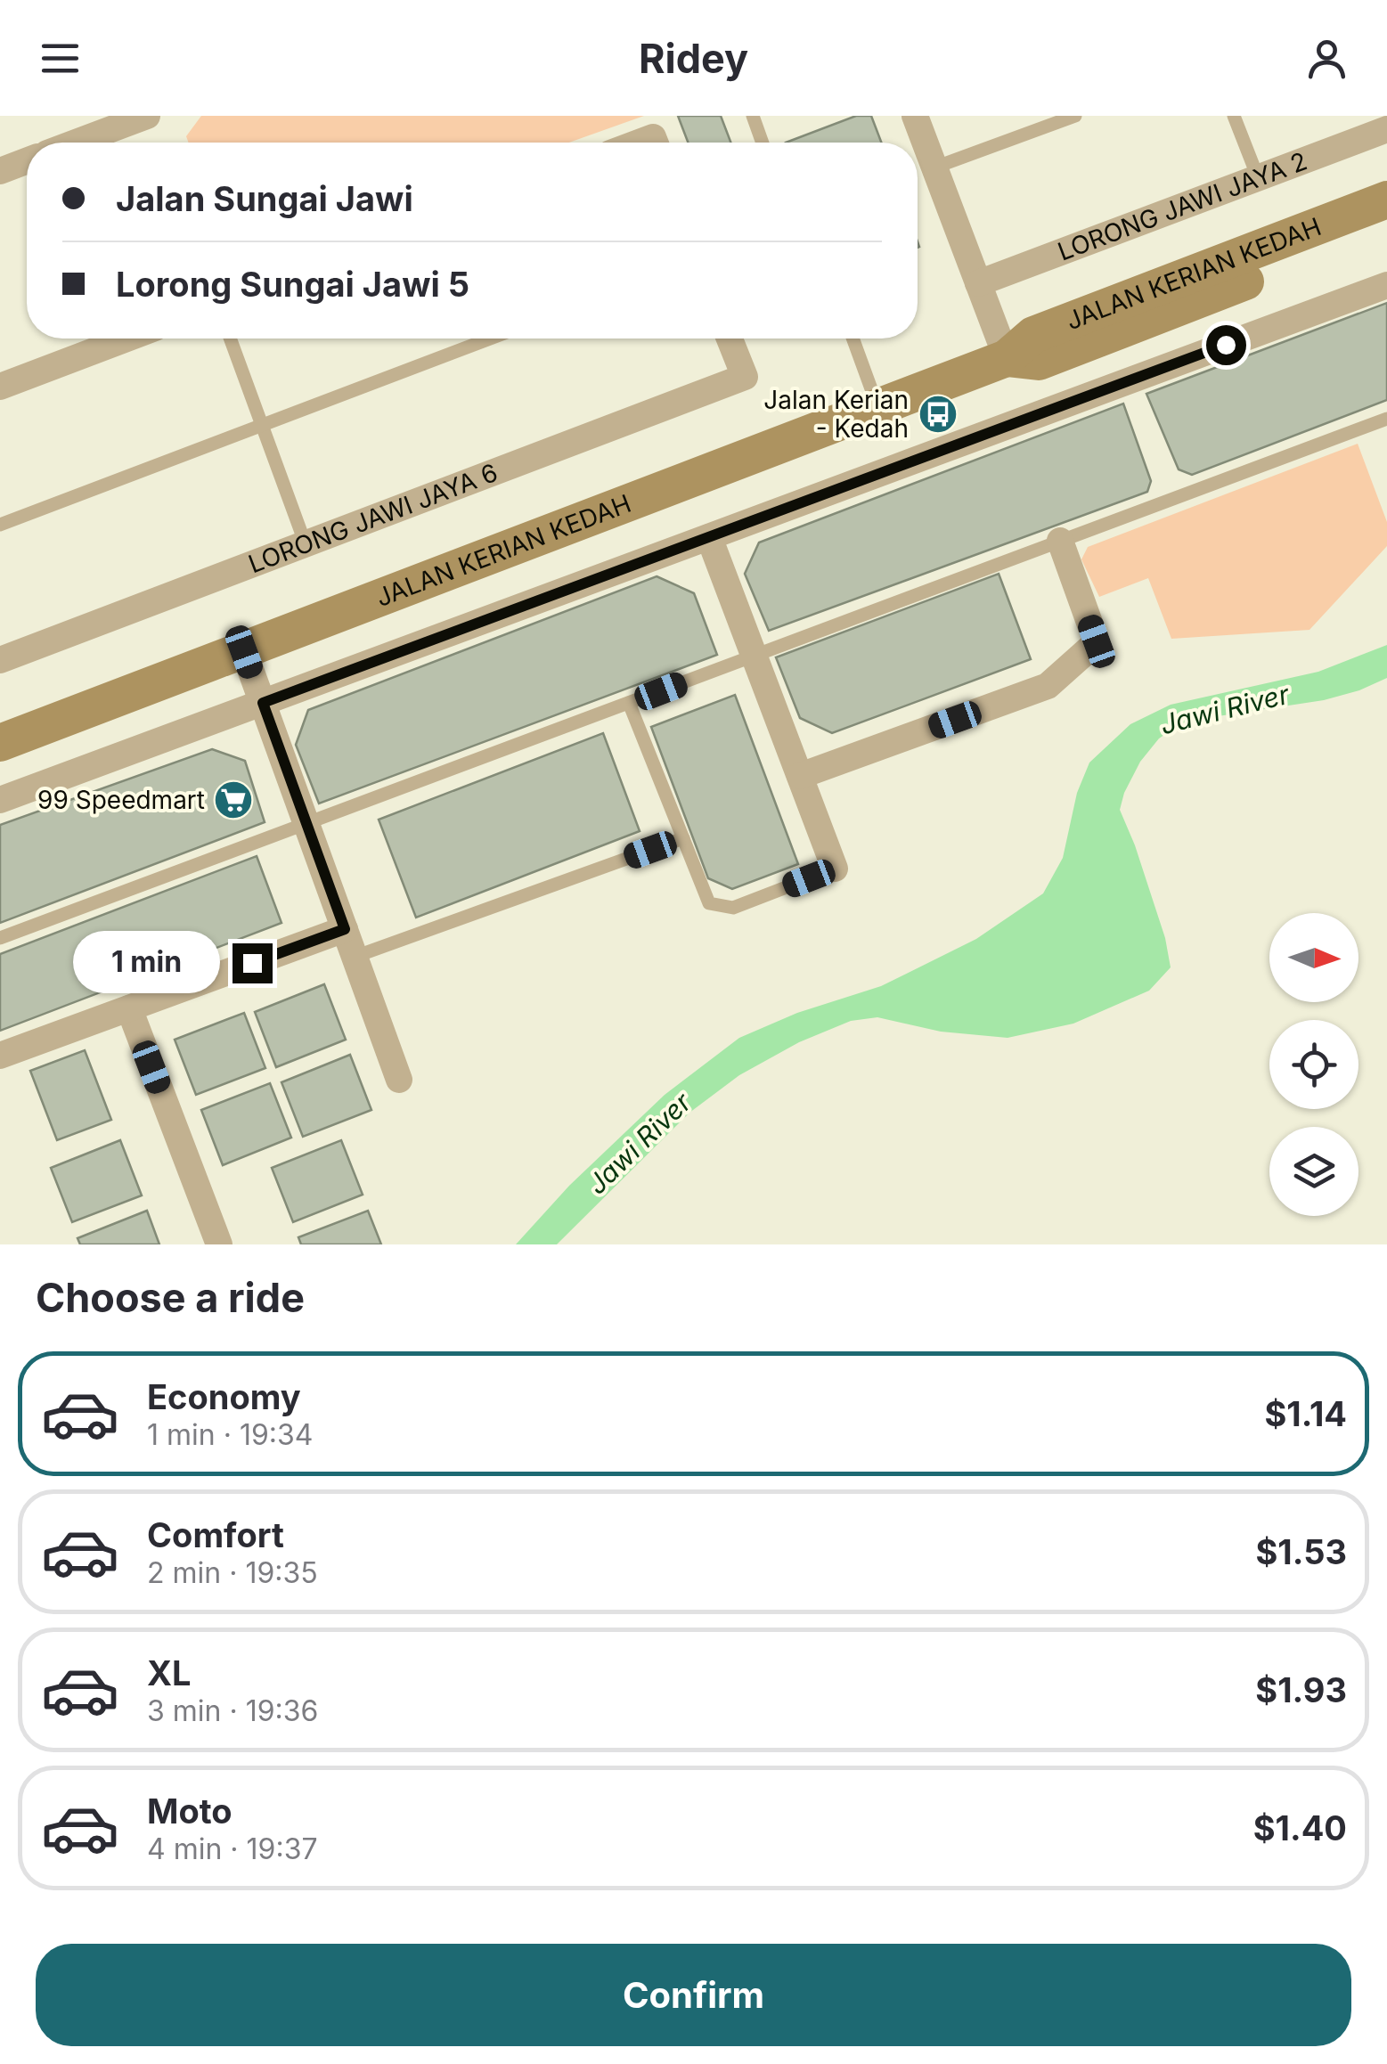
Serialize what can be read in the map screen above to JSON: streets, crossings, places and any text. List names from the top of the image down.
{
  "streets": {
    "main road": ["JALAN KERIAN KEDAH"],
    "street": ["LORONG JAWI JAYA 2", "LORONG JAWI JAYA 6"]
  },
  "water": ["Jawi River"],
  "places": {
    "bus stop": ["Jalan Kerian - Kedah"],
    "supermarket": ["99 Speedmart"]
  },
  "north": "right",
  "page": {
    "header": "Ridey",
    "banner": ["Jalan Sungai Jawi", "Lorong Sungai Jawi 5"],
    "bubble": "1 min",
    "heading": "Choose a ride",
    "list": [
      {
        "name": "Economy",
        "note": "1 min · 19:34",
        "value": "$1.14"
      },
      {
        "name": "Comfort",
        "note": "2 min · 19:35",
        "value": "$1.53"
      },
      {
        "name": "XL",
        "note": "3 min · 19:36",
        "value": "$1.93"
      },
      {
        "name": "Moto",
        "note": "4 min · 19:37",
        "value": "$1.40"
      }
    ],
    "buttons": "Confirm"
  }
}
